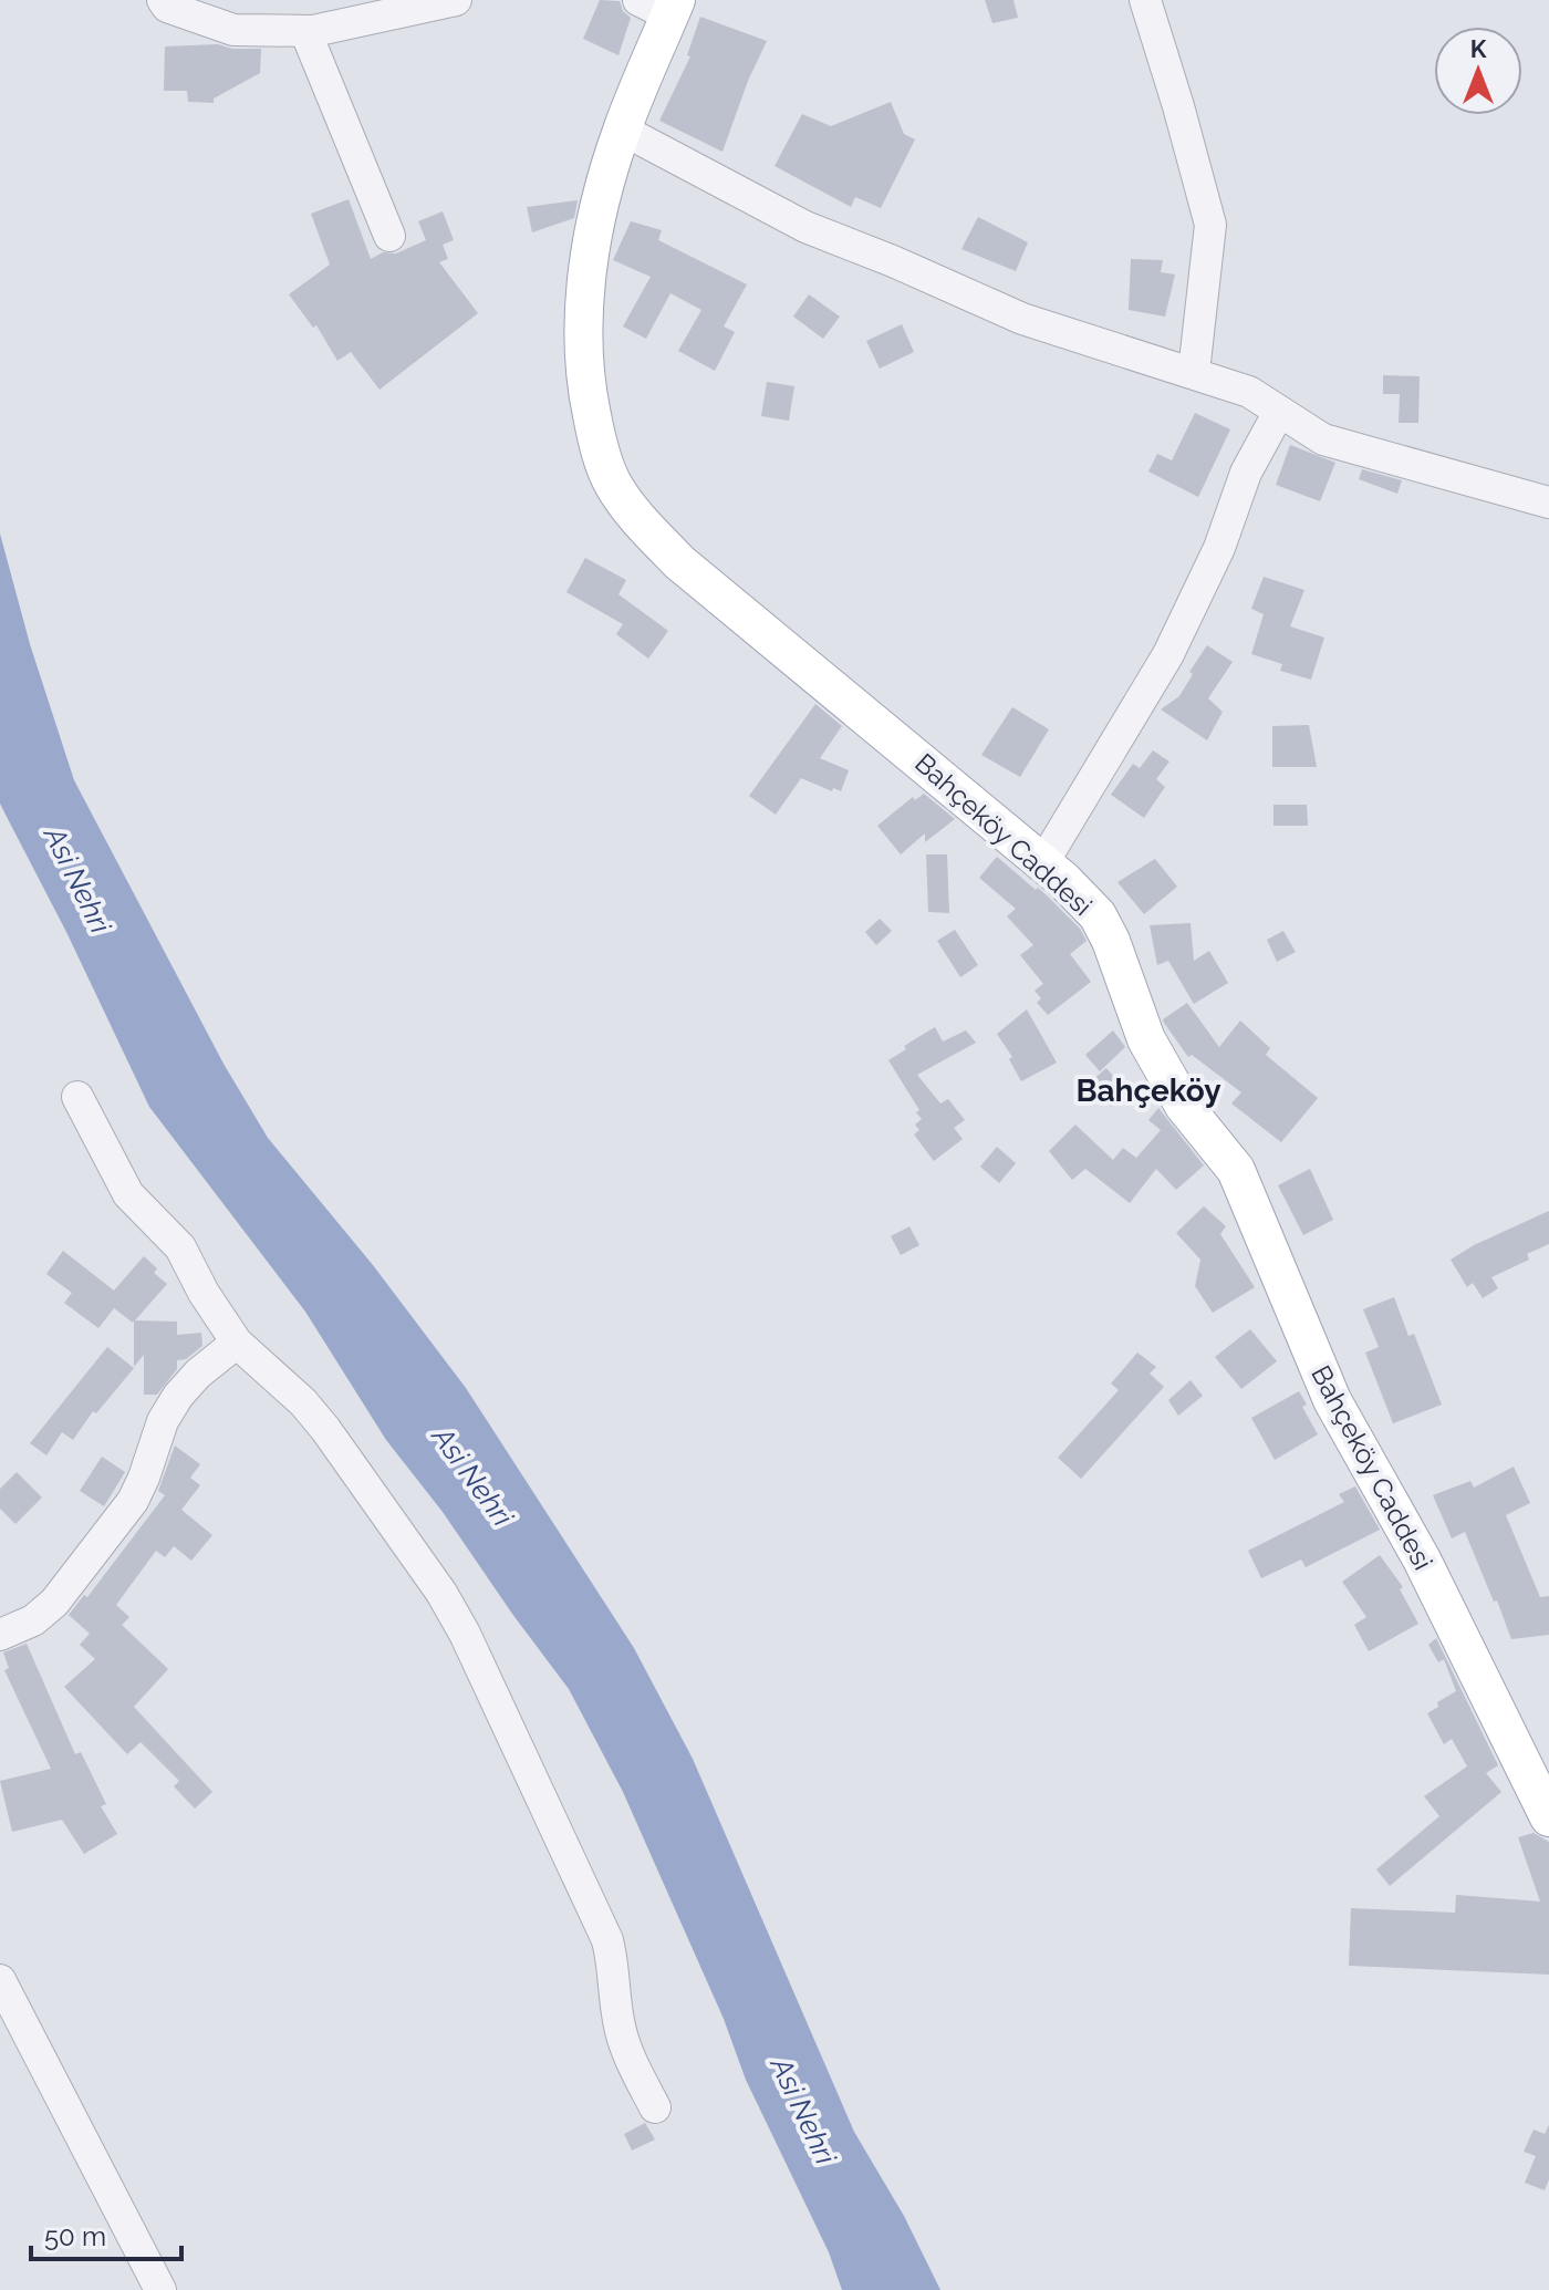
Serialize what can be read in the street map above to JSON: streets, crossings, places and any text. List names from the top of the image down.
{
  "streets": {
    "main road": ["Bahçeköy Caddesi"]
  },
  "districts": ["Bahçeköy"],
  "water": ["Asi Nehri"],
  "scale_bar": "50 m",
  "north": "top"
}
